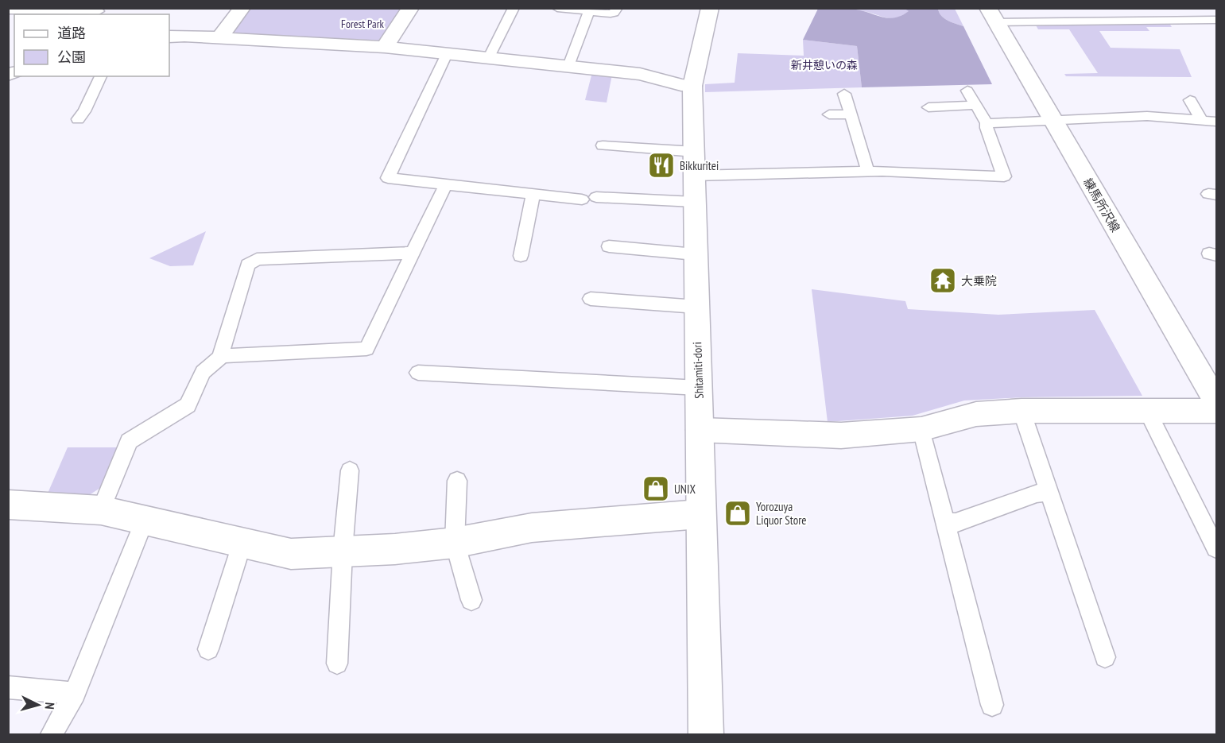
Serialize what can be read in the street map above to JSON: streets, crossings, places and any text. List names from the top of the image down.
{
  "streets": {
    "street": ["練馬所沢線", "Shitamiti-dori"]
  },
  "parks": ["Forest Park", "新井憩いの森"],
  "places": {
    "restaurant": ["Bikkuritei"],
    "temple": ["大乗院"],
    "shop": ["UNIX", "Yorozuya Liquor Store"]
  },
  "legend": ["道路", "公園"],
  "north": "right"
}
